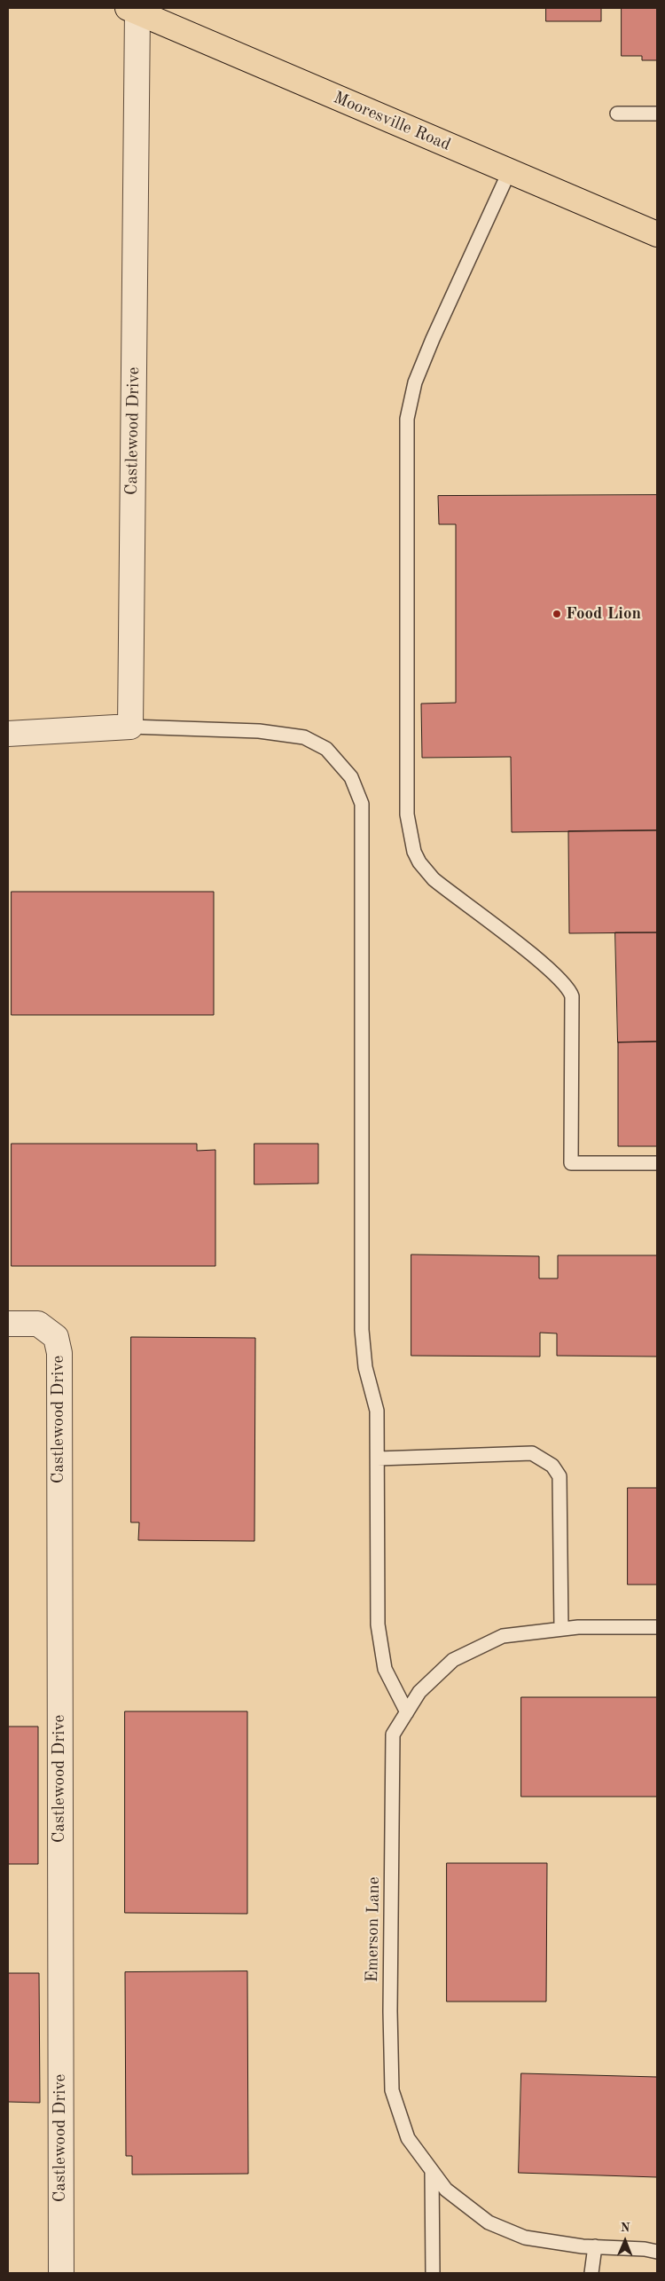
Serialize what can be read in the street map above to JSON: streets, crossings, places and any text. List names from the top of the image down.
{
  "streets": {
    "main road": ["Mooresville Road"],
    "street": ["Castlewood Drive"],
    "lane": ["Emerson Lane"]
  },
  "crossings": [
    ["Mooresville Road", "Castlewood Drive"]
  ],
  "places": ["Food Lion"],
  "north": "top"
}
